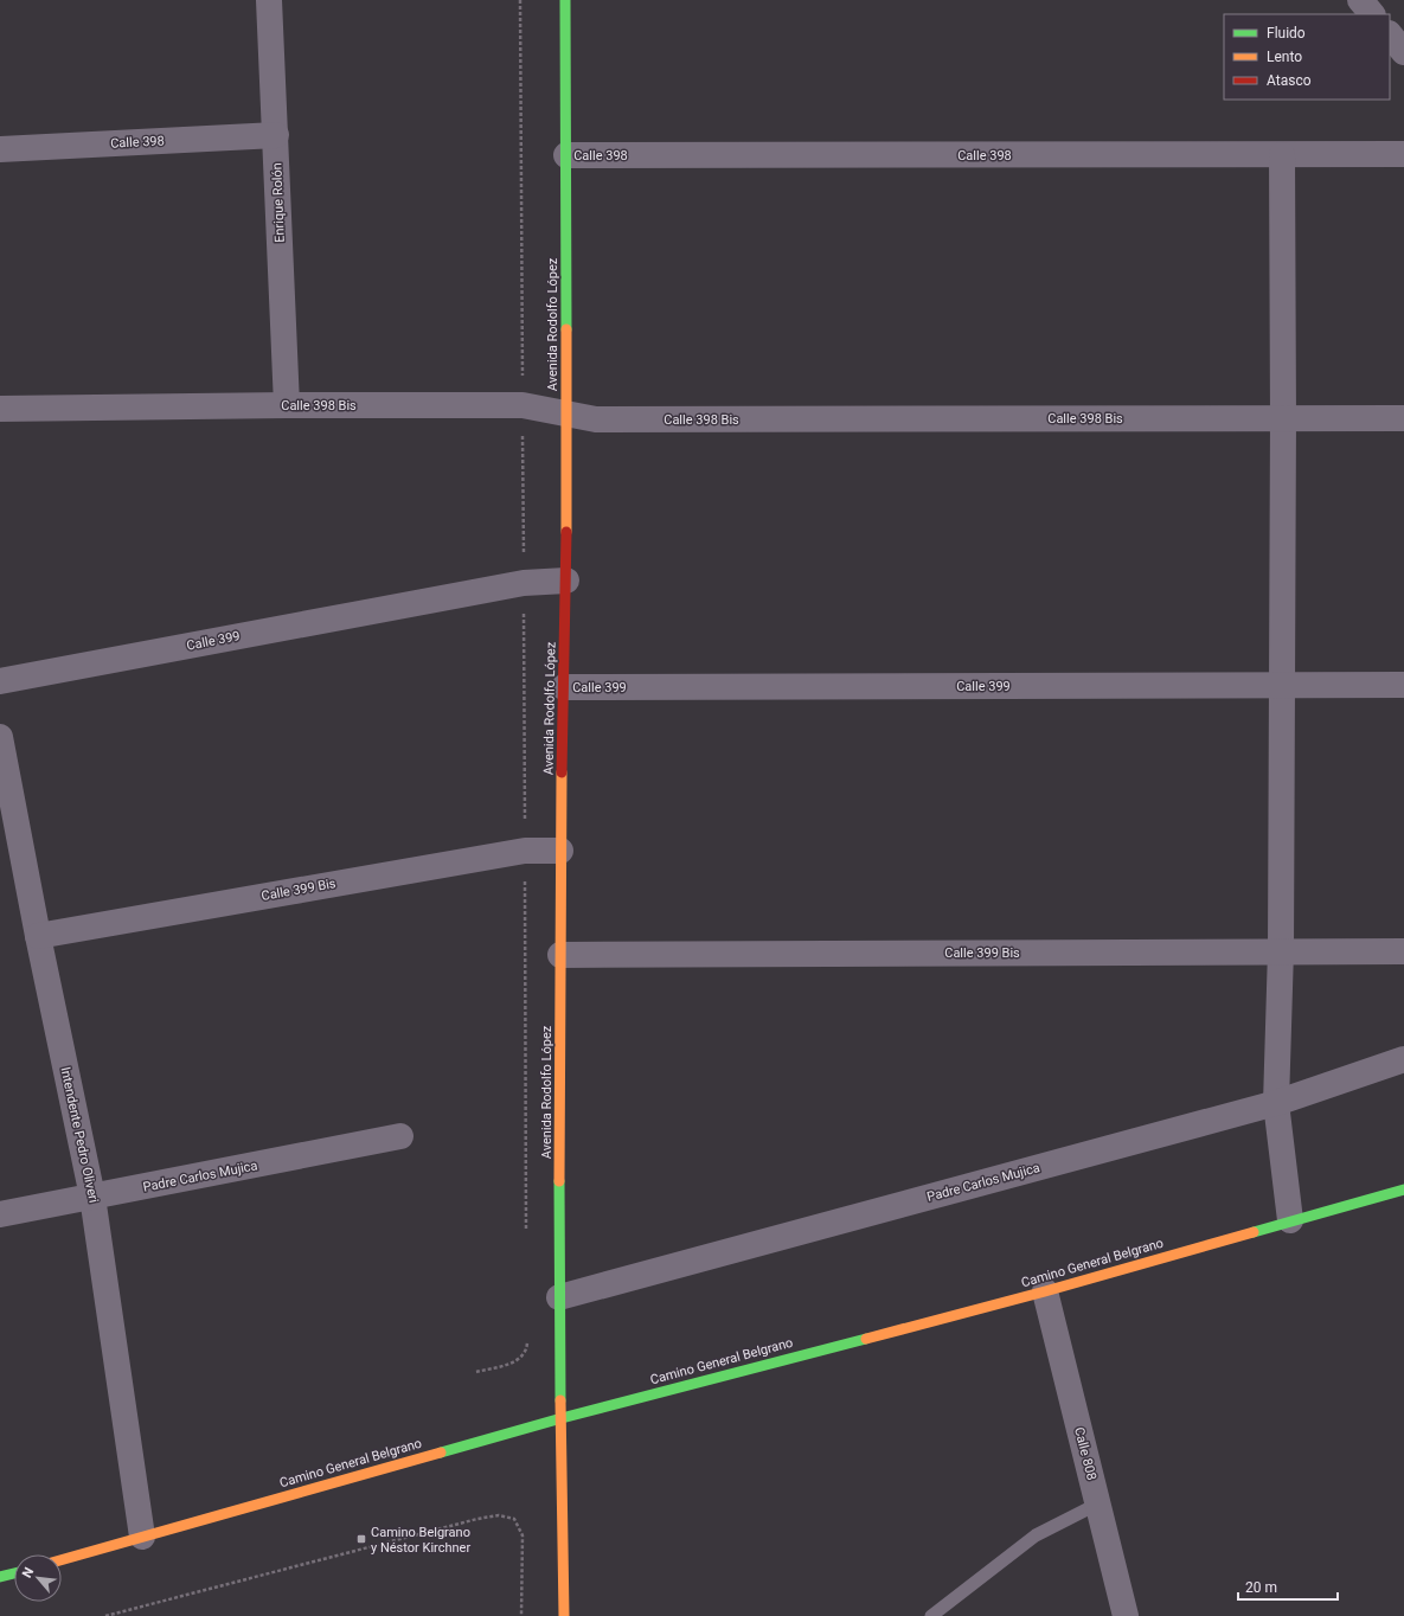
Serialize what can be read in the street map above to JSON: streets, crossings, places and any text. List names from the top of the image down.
{
  "streets": {
    "main road": ["Avenida Rodolfo López", "Camino General Belgrano"],
    "street": [
      "Calle 398",
      "Enrique Rolón",
      "Calle 398 Bis",
      "Calle 399",
      "Calle 399 Bis",
      "Intendente Pedro Oliveri",
      "Padre Carlos Mujica",
      "Calle 808"
    ]
  },
  "crossings": [
    ["Calle 398", "Enrique Rolón"],
    ["Calle 398", "Avenida Rodolfo López"],
    ["Enrique Rolón", "Calle 398 Bis"],
    ["Avenida Rodolfo López", "Calle 398 Bis"],
    ["Avenida Rodolfo López", "Calle 399"],
    ["Avenida Rodolfo López", "Calle 399 Bis"],
    ["Avenida Rodolfo López", "Padre Carlos Mujica"],
    ["Avenida Rodolfo López", "Camino General Belgrano"],
    ["Calle 399 Bis", "Intendente Pedro Oliveri"],
    ["Intendente Pedro Oliveri", "Padre Carlos Mujica"],
    ["Intendente Pedro Oliveri", "Camino General Belgrano"],
    ["Camino General Belgrano", "Calle 808"]
  ],
  "places": {
    "transit": ["Camino Belgrano y Néstor Kirchner"]
  },
  "legend": ["Fluido", "Lento", "Atasco"],
  "scale_bar": "20 m",
  "north": "top left"
}
